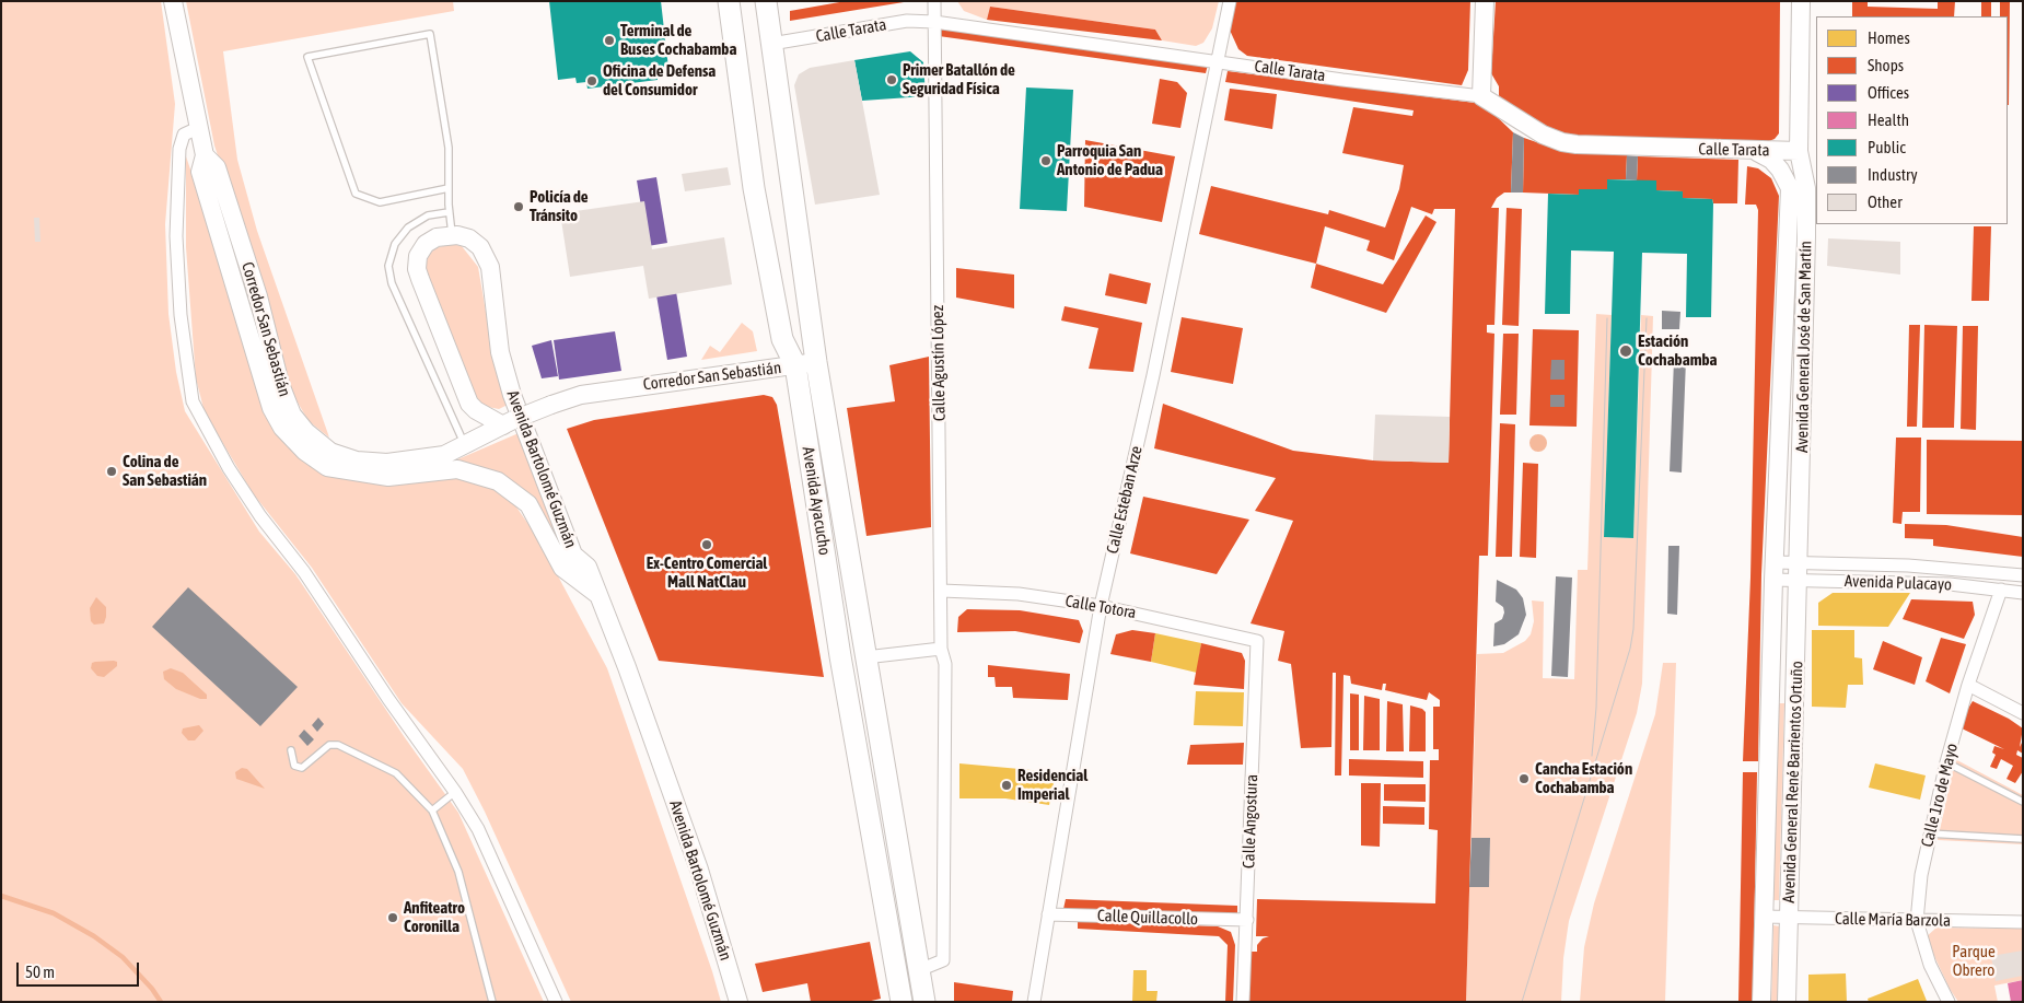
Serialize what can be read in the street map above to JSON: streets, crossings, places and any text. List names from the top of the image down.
{
  "streets": {
    "main road": ["Avenida Ayacucho"],
    "street": [
      "Calle Tarata",
      "Corredor San Sebastián",
      "Avenida General José de San Martín",
      "Calle Agustín López",
      "Avenida Bartolomé Guzmán",
      "Calle Esteban Arze",
      "Avenida Pulacayo",
      "Calle Totora",
      "Avenida General René Barrientos Ortuño",
      "Calle 1ro de Mayo",
      "Calle Angostura",
      "Calle Quillacollo",
      "Calle María Barzola"
    ]
  },
  "crossings": [
    ["Calle Tarata", "Avenida General José de San Martín"],
    ["Calle Tarata", "Calle Agustín López"],
    ["Calle Tarata", "Calle Esteban Arze"],
    ["Calle Tarata", "Avenida Ayacucho"],
    ["Corredor San Sebastián", "Avenida Bartolomé Guzmán"],
    ["Corredor San Sebastián", "Avenida Ayacucho"],
    ["Avenida General José de San Martín", "Avenida Pulacayo"],
    ["Avenida General José de San Martín", "Avenida General René Barrientos Ortuño"],
    ["Calle Agustín López", "Avenida Ayacucho"],
    ["Calle Agustín López", "Calle Totora"],
    ["Calle Esteban Arze", "Calle Totora"],
    ["Calle Esteban Arze", "Calle Quillacollo"],
    ["Avenida Pulacayo", "Avenida General René Barrientos Ortuño"],
    ["Avenida Pulacayo", "Calle 1ro de Mayo"],
    ["Calle Totora", "Calle Angostura"],
    ["Avenida General René Barrientos Ortuño", "Calle María Barzola"],
    ["Calle 1ro de Mayo", "Calle María Barzola"],
    ["Calle Angostura", "Calle Quillacollo"]
  ],
  "parks": ["Parque Obrero"],
  "places": [
    "Terminal de Buses Cochabamba",
    "Primer Batallón de Seguridad Física",
    "Oficina de Defensa del Consumidor",
    "Parroquia San Antonio de Padua",
    "Policía de Tránsito",
    "Estación Cochabamba",
    "Colina de San Sebastián",
    "Ex-Centro Comercial Mall NatClau",
    "Cancha Estación Cochabamba",
    "Residencial Imperial",
    "Anfiteatro Coronilla"
  ],
  "legend": [
    "Homes",
    "Shops",
    "Offices",
    "Health",
    "Public",
    "Industry",
    "Other"
  ],
  "scale_bar": "50 m"
}
